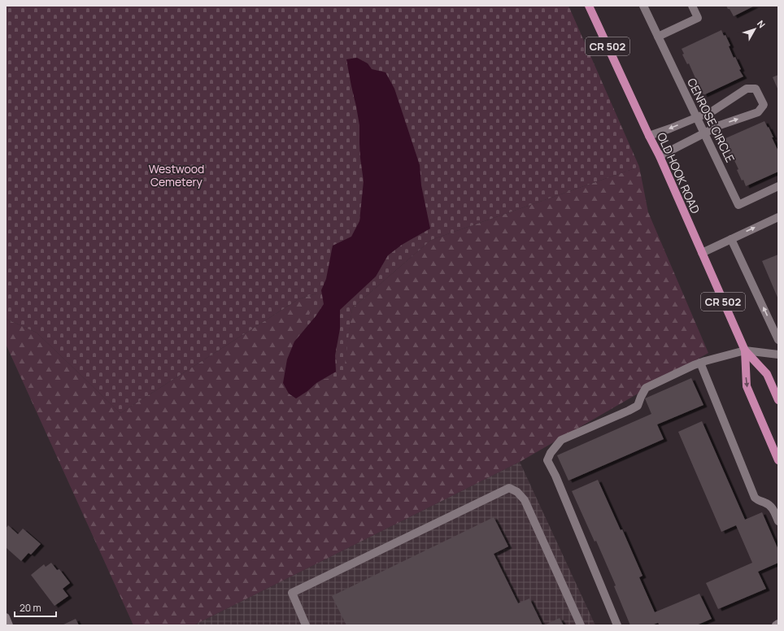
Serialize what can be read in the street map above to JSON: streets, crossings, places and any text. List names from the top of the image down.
{
  "streets": {
    "main road": ["CR 502", "OLD HOOK ROAD"],
    "street": ["CENROSE CIRCLE"]
  },
  "parks": ["Westwood Cemetery"],
  "scale_bar": "20 m",
  "north": "top right"
}
